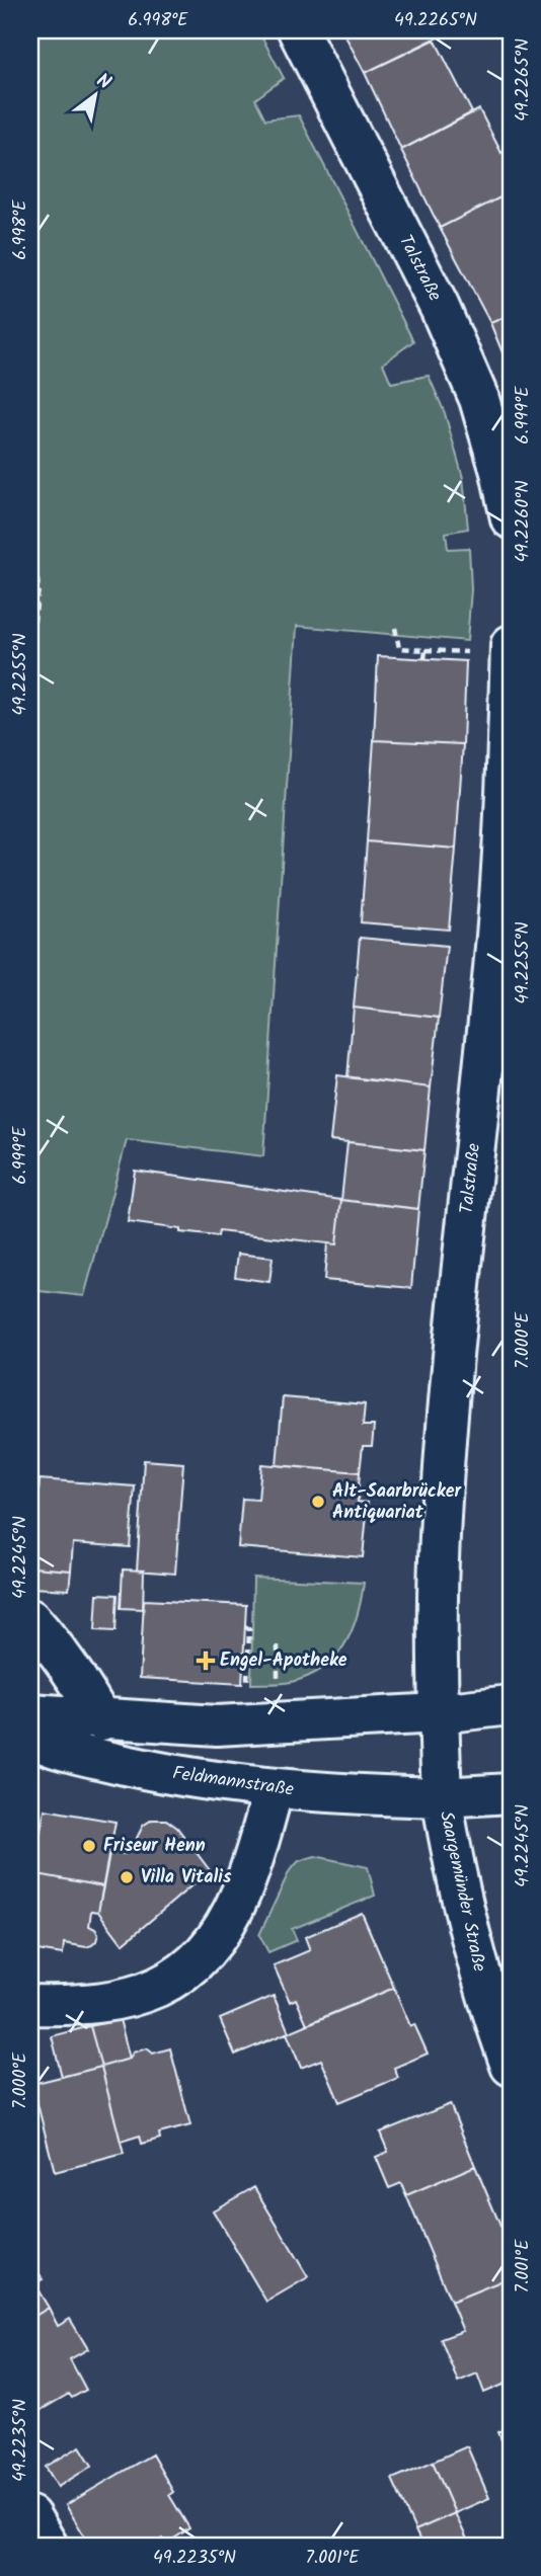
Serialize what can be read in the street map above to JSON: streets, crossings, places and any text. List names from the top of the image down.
{
  "streets": {
    "main road": ["Talstraße", "Feldmannstraße", "Saargemünder Straße"]
  },
  "crossings": [
    ["Talstraße", "Saargemünder Straße"],
    ["Feldmannstraße", "Saargemünder Straße"]
  ],
  "places": {
    "other": ["Alt-Saarbrücker Antiquariat", "Friseur Henn", "Villa Vitalis"],
    "health": ["Engel-Apotheke"]
  },
  "north": "top right",
  "coordinates": [
    "6.998°E",
    "49.2265°N",
    "6.999°E",
    "49.2260°N",
    "49.2255°N",
    "7.000°E",
    "49.2245°N",
    "7.001°E",
    "49.2235°N"
  ]
}
